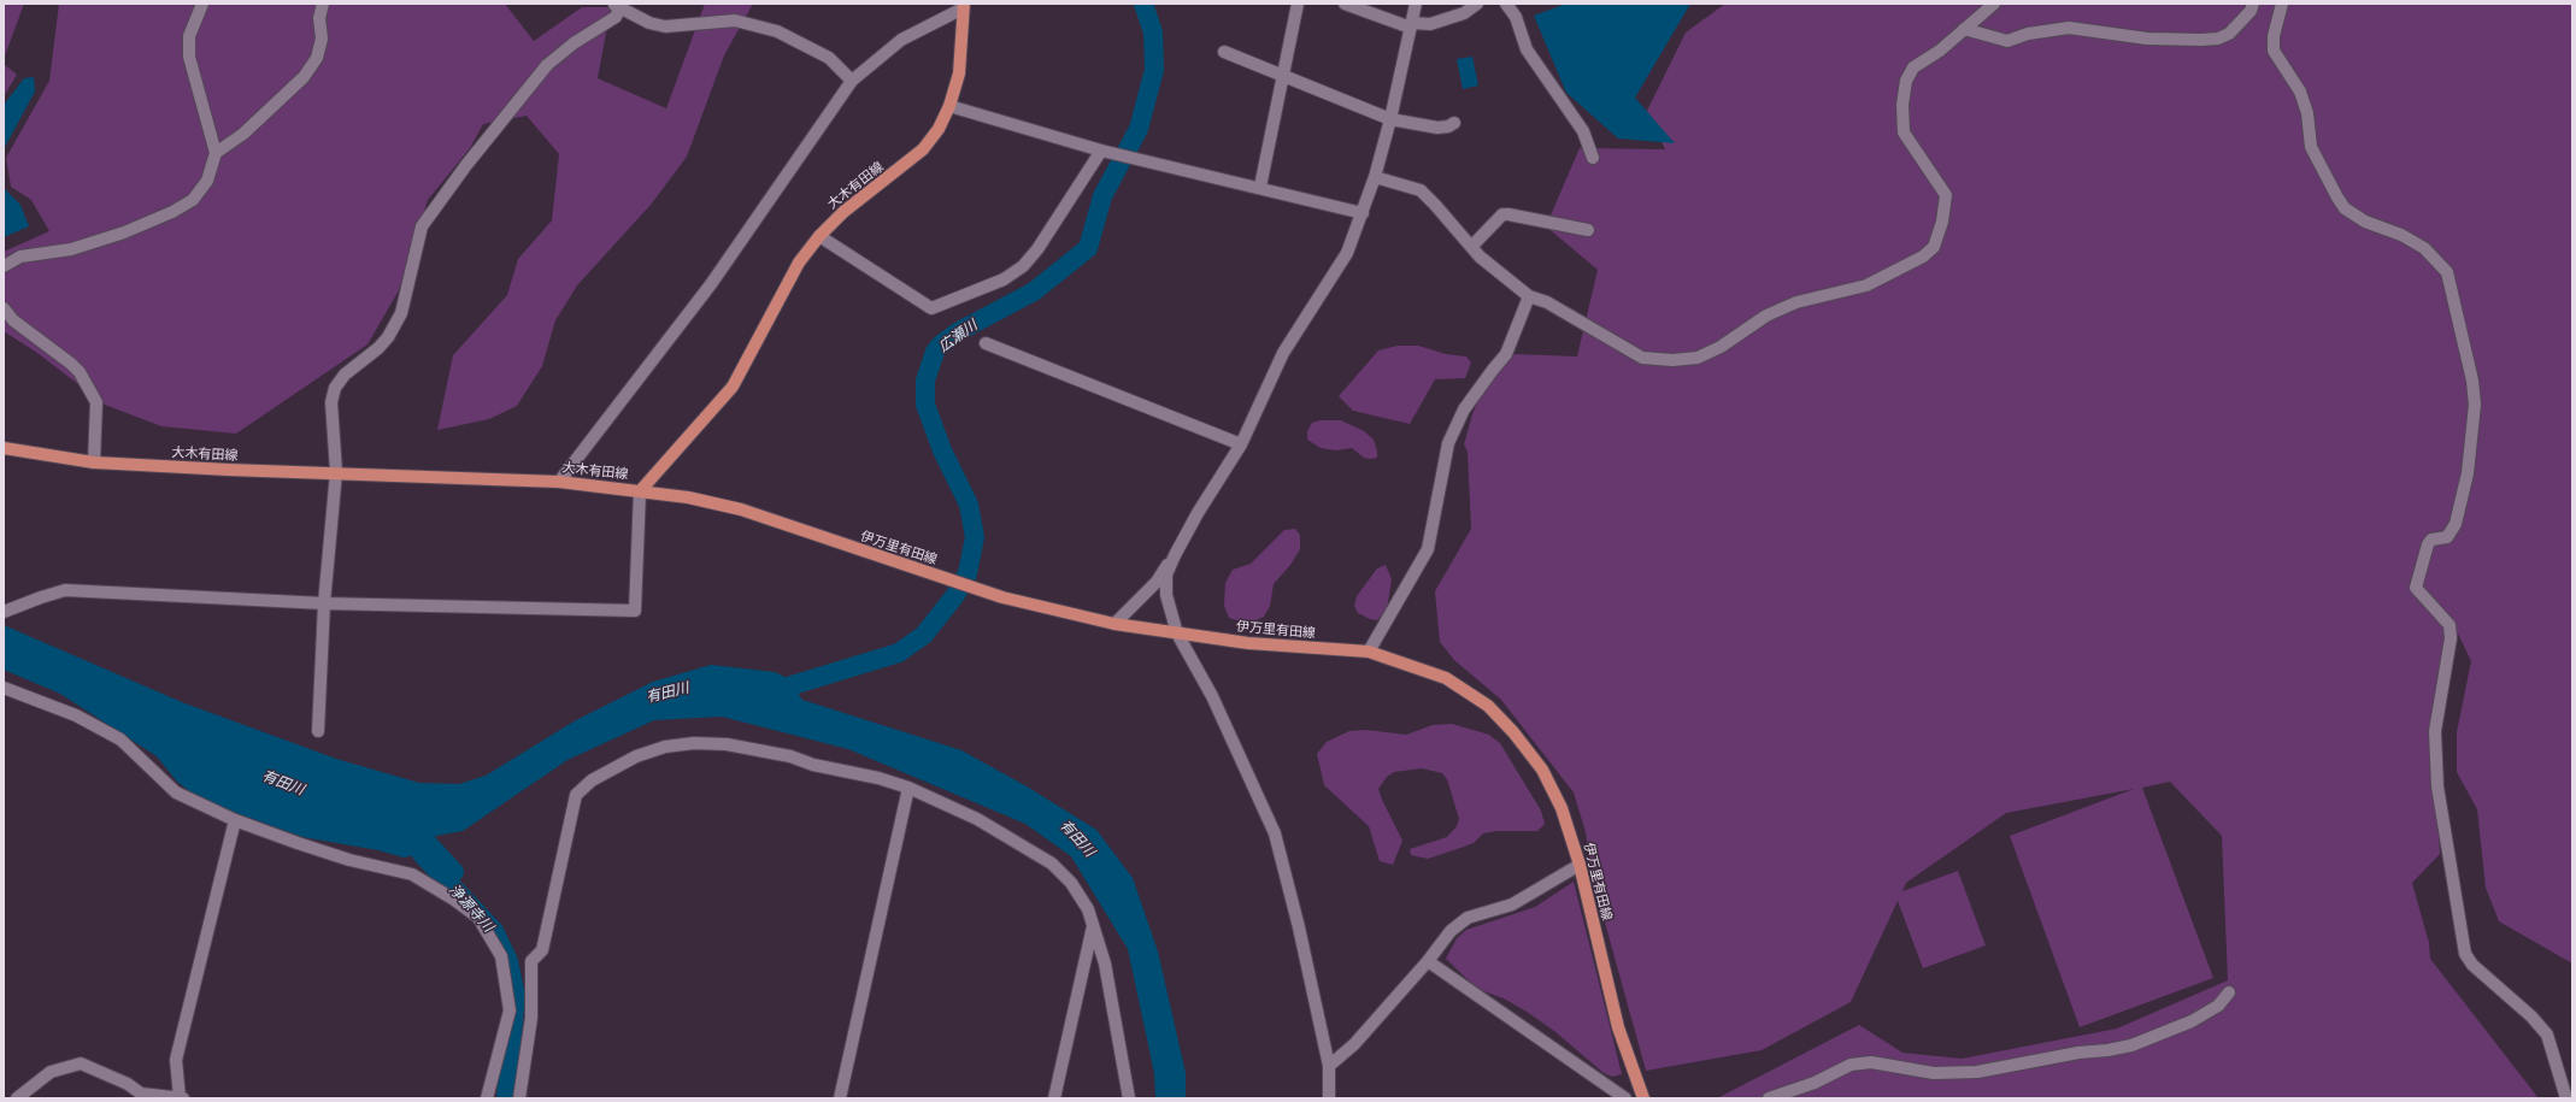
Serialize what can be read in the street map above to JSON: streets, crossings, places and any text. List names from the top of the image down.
{
  "streets": {
    "main road": ["大木有田線", "伊万里有田線"]
  },
  "crossings": [
    ["大木有田線", "伊万里有田線"]
  ],
  "water": ["広瀬川", "有田川", "浄源寺川"]
}
